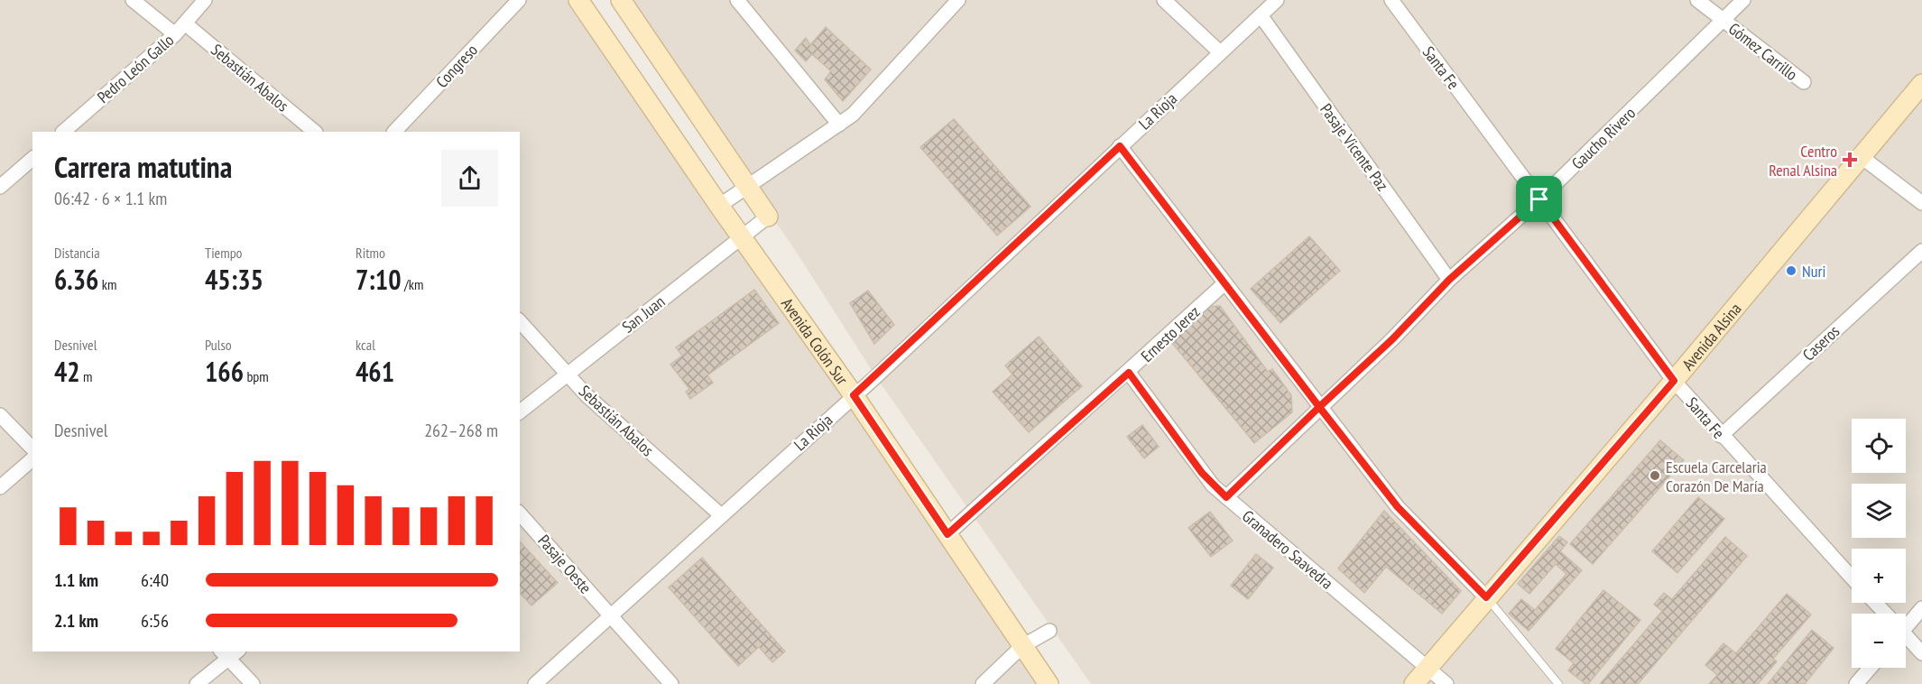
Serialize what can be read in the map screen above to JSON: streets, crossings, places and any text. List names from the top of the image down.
{
  "streets": {
    "main road": ["Avenida Alsina", "Avenida Colón Sur"],
    "street": [
      "Gómez Carrillo",
      "Congreso",
      "Santa Fe",
      "Pedro León Gallo",
      "Sebastián Abalos",
      "La Rioja",
      "Gaucho Rivero",
      "Pasaje Vicente Paz",
      "San Juan",
      "Ernesto Jerez",
      "Caseros",
      "Granadero Saavedra",
      "Pasaje Oeste"
    ]
  },
  "crossings": [
    ["Gómez Carrillo", "Gaucho Rivero"],
    ["Santa Fe", "Gaucho Rivero"],
    ["Santa Fe", "Avenida Alsina"],
    ["Santa Fe", "Caseros"],
    ["Pedro León Gallo", "Sebastián Abalos"],
    ["Sebastián Abalos", "La Rioja"],
    ["Sebastián Abalos", "San Juan"],
    ["La Rioja", "Pasaje Vicente Paz"],
    ["La Rioja", "Avenida Colón Sur"],
    ["La Rioja", "Pasaje Oeste"],
    ["Gaucho Rivero", "Pasaje Vicente Paz"],
    ["Gaucho Rivero", "Granadero Saavedra"],
    ["San Juan", "Avenida Colón Sur"],
    ["Ernesto Jerez", "Avenida Colón Sur"],
    ["Ernesto Jerez", "Granadero Saavedra"],
    ["Avenida Alsina", "Granadero Saavedra"]
  ],
  "places": {
    "health": ["Centro Renal Alsina"],
    "other": ["Nuri", "Escuela Carcelaria Corazón De María"]
  },
  "page": {
    "heading": ["Carrera matutina", "06:42 · 6 × 1.1 km"],
    "stats": [
      ["Distancia", "6.36 km"],
      ["Tiempo", "45:35"],
      ["Ritmo", "7:10 /km"],
      ["Desnivel", "42 m"],
      ["Pulso", "166 bpm"],
      ["kcal", "461"]
    ],
    "chart": ["Desnivel", "262–268 m"],
    "map_buttons": ["+", "−"],
    "list": [
      {
        "name": "1.1 km",
        "note": "6:40"
      },
      {
        "name": "2.1 km",
        "note": "6:56"
      }
    ]
  }
}
